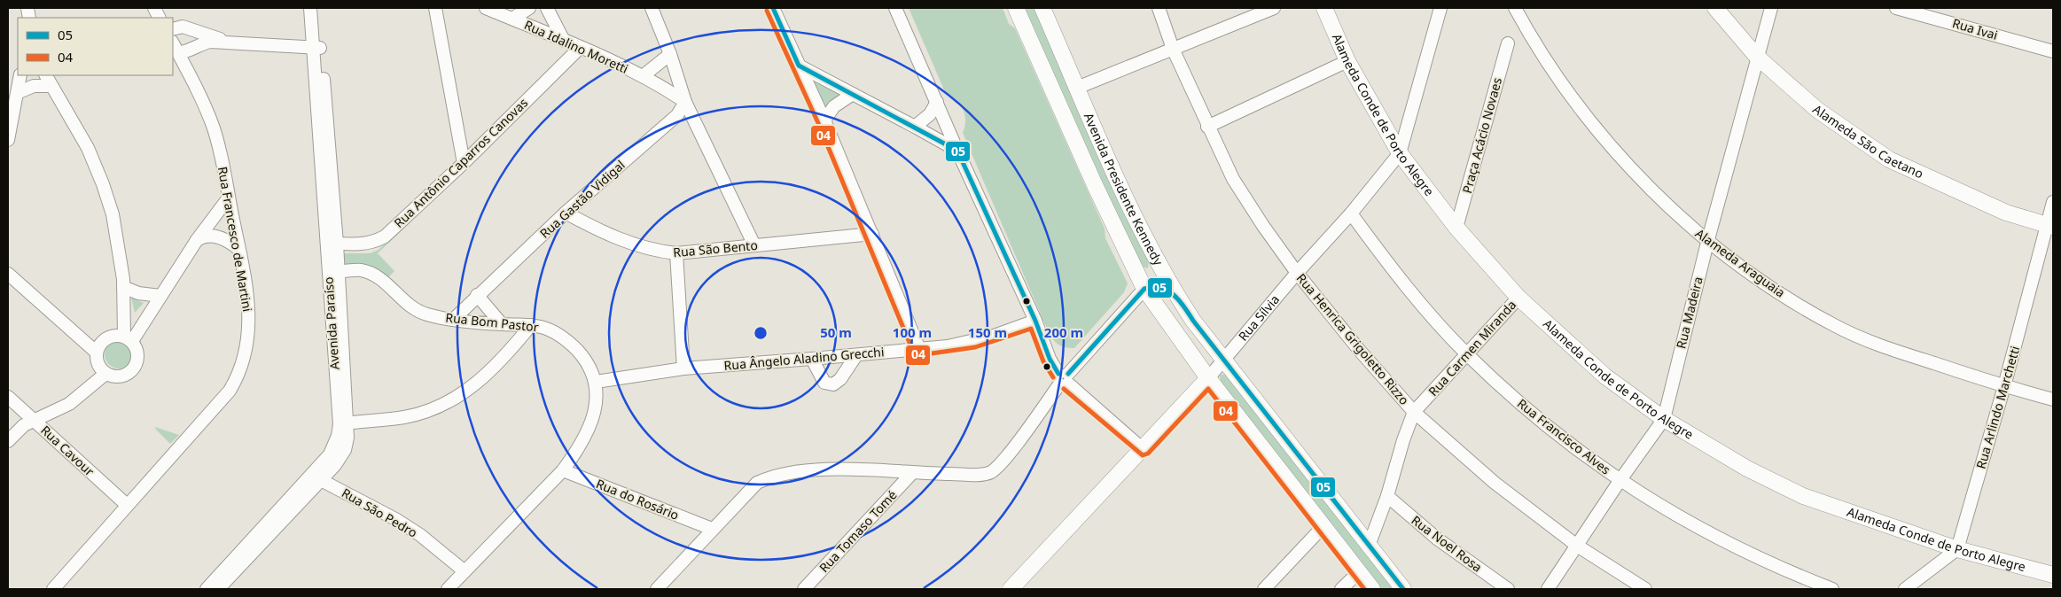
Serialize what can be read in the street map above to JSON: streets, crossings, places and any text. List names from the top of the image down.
{
  "streets": {
    "main road": [
      "Alameda Conde de Porto Alegre",
      "Alameda São Caetano",
      "Avenida Presidente Kennedy",
      "Rua Sílvia"
    ],
    "street": [
      "Rua Ivai",
      "Rua Idalino Moretti",
      "Praça Acácio Novaes",
      "Rua Antônio Caparros Canovas",
      "Rua Gastão Vidigal",
      "Rua Francesco de Martini",
      "Rua São Bento",
      "Alameda Araguaia",
      "Rua Madeira",
      "Rua Bom Pastor",
      "Avenida Paraíso",
      "Rua Henrica Grigoletto Rizzo",
      "Rua Carmen Miranda",
      "Rua Ângelo Aladino Grecchi",
      "Rua Arlindo Marchetti",
      "Rua Francisco Alves",
      "Rua Cavour",
      "Rua do Rosário",
      "Rua São Pedro",
      "Rua Tomaso Tomé",
      "Rua Noel Rosa"
    ]
  },
  "crossings": [
    ["Rua Idalino Moretti", "Rua Antônio Caparros Canovas"],
    ["Rua Idalino Moretti", "Rua Gastão Vidigal"],
    ["Alameda Conde de Porto Alegre", "Praça Acácio Novaes"],
    ["Alameda Conde de Porto Alegre", "Rua Madeira"],
    ["Alameda Conde de Porto Alegre", "Rua Sílvia"],
    ["Alameda Conde de Porto Alegre", "Rua Carmen Miranda"],
    ["Alameda Conde de Porto Alegre", "Rua Arlindo Marchetti"],
    ["Alameda São Caetano", "Rua Madeira"],
    ["Alameda São Caetano", "Rua Arlindo Marchetti"],
    ["Rua Antônio Caparros Canovas", "Avenida Paraíso"],
    ["Avenida Presidente Kennedy", "Rua Sílvia"],
    ["Avenida Presidente Kennedy", "Rua Carmen Miranda"],
    ["Rua Gastão Vidigal", "Rua São Bento"],
    ["Rua Gastão Vidigal", "Rua Bom Pastor"],
    ["Rua Francesco de Martini", "Rua Cavour"],
    ["Alameda Araguaia", "Rua Madeira"],
    ["Alameda Araguaia", "Rua Arlindo Marchetti"],
    ["Rua Madeira", "Rua Henrica Grigoletto Rizzo"],
    ["Rua Madeira", "Rua Francisco Alves"],
    ["Rua Sílvia", "Rua Henrica Grigoletto Rizzo"],
    ["Rua Sílvia", "Rua Francisco Alves"],
    ["Rua Bom Pastor", "Avenida Paraíso"],
    ["Rua Bom Pastor", "Rua Ângelo Aladino Grecchi"],
    ["Rua Bom Pastor", "Rua do Rosário"],
    ["Rua Bom Pastor", "Rua São Pedro"],
    ["Avenida Paraíso", "Rua São Pedro"],
    ["Rua Henrica Grigoletto Rizzo", "Rua Carmen Miranda"],
    ["Rua Carmen Miranda", "Rua Francisco Alves"],
    ["Rua Carmen Miranda", "Rua Noel Rosa"]
  ],
  "lines": ["transit line 05", "transit line 04"],
  "legend": ["05", "04"],
  "rings": [
    "50 m",
    "100 m",
    "150 m",
    "200 m"
  ]
}
